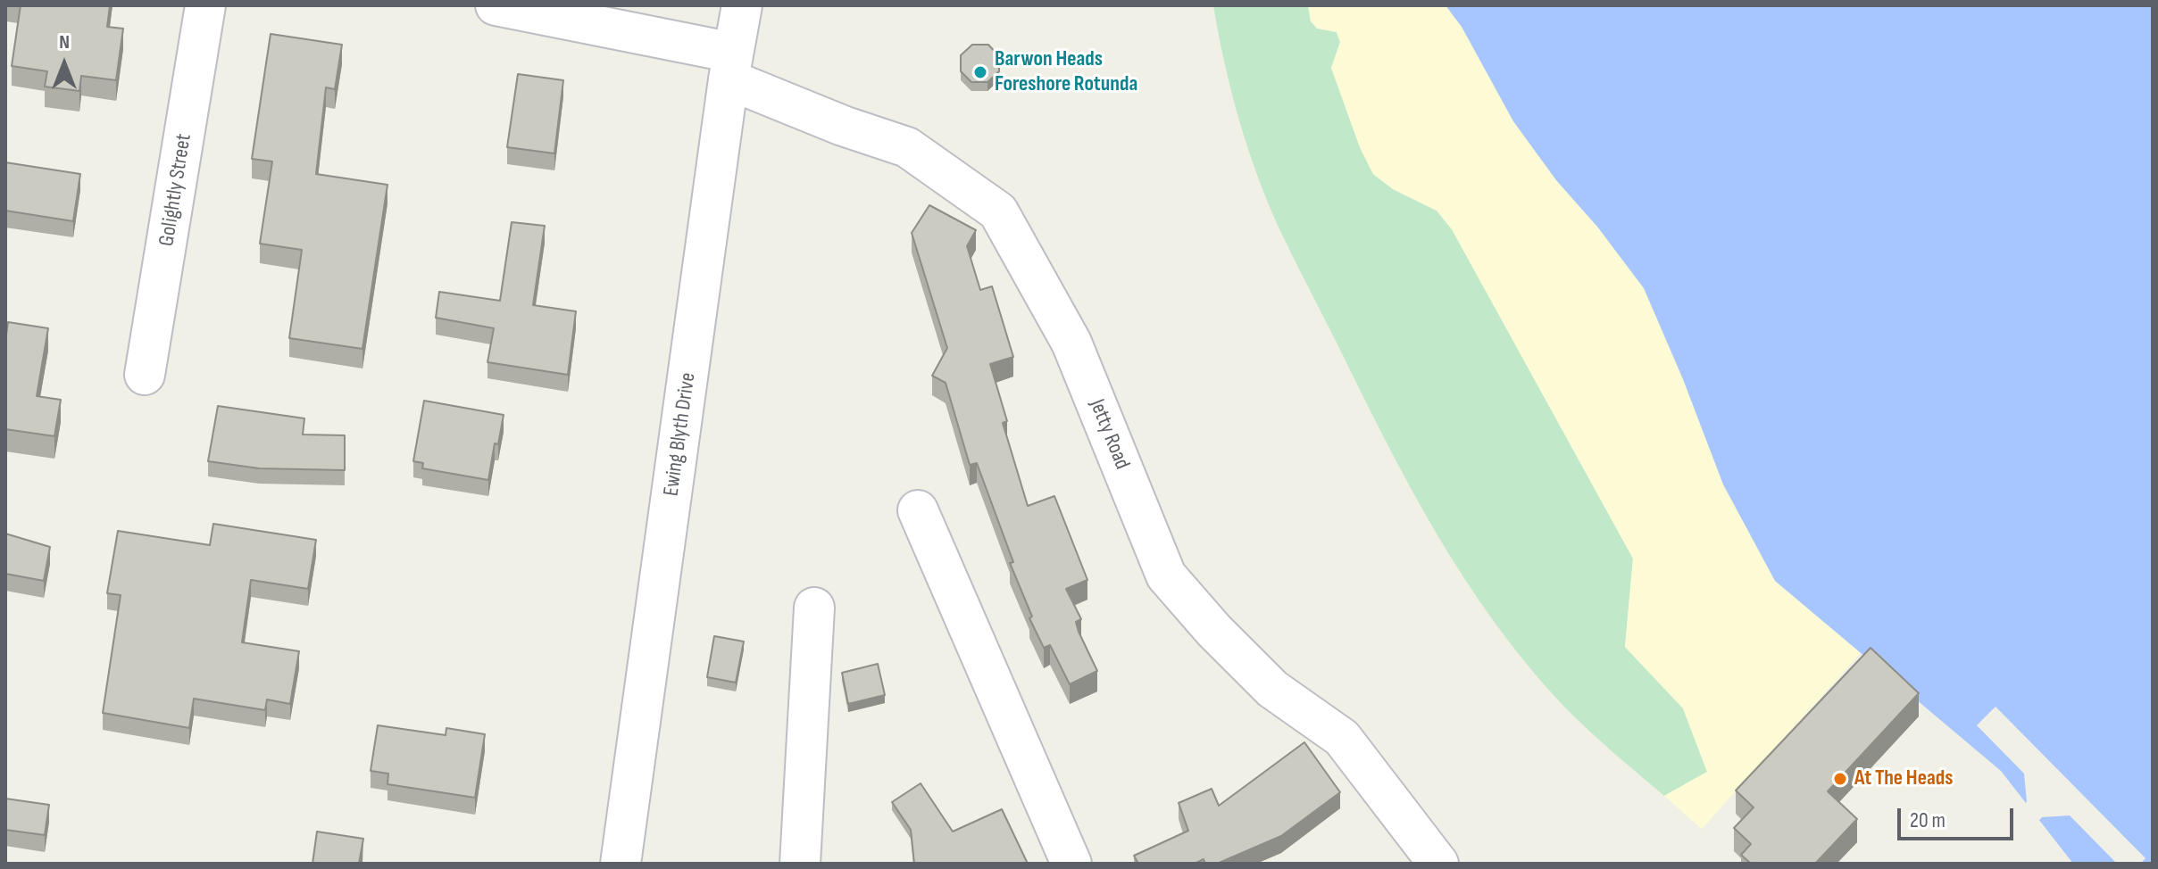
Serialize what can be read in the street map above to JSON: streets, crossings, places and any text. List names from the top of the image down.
{
  "streets": {
    "street": ["Golightly Street", "Ewing Blyth Drive", "Jetty Road"]
  },
  "crossings": [
    ["Ewing Blyth Drive", "Jetty Road"]
  ],
  "places": ["Barwon Heads Foreshore Rotunda", "At The Heads"],
  "scale_bar": "20 m",
  "north": "top"
}
